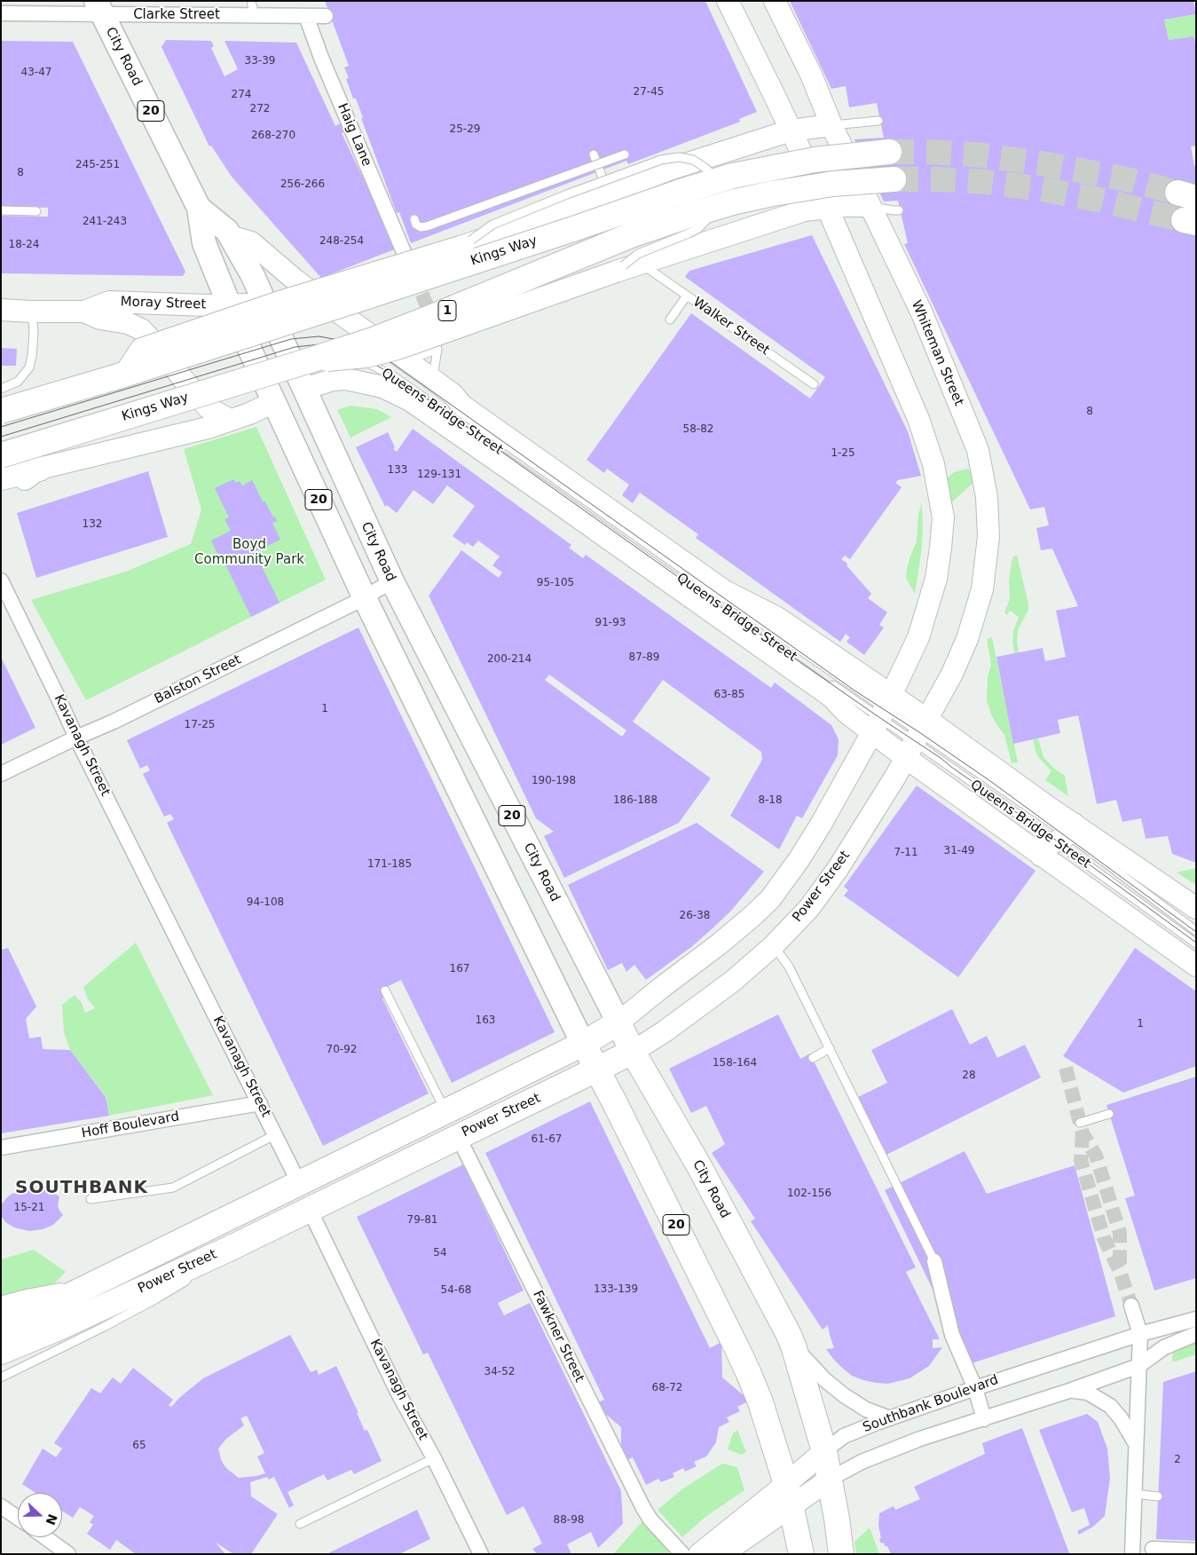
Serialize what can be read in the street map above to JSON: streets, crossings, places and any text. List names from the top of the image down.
{
  "streets": {
    "highway": [
      "City Road",
      "20",
      "Kings Way",
      "1",
      "Kavanagh Street",
      "Power Street",
      "Fawkner Street"
    ],
    "main road": ["Queens Bridge Street"],
    "street": [
      "Clarke Street",
      "Haig Lane",
      "Moray Street",
      "Whiteman Street",
      "Balston Street",
      "Hoff Boulevard",
      "Southbank Boulevard"
    ],
    "lane": ["Walker Street"]
  },
  "crossings": [
    ["Clarke Street", "City Road"],
    ["Clarke Street", "Haig Lane"],
    ["City Road", "Kings Way"],
    ["City Road", "Moray Street"],
    ["City Road", "Queens Bridge Street"],
    ["City Road", "Balston Street"],
    ["City Road", "Power Street"],
    ["City Road", "Southbank Boulevard"],
    ["Kings Way", "Whiteman Street"],
    ["Kings Way", "Queens Bridge Street"],
    ["Moray Street", "Queens Bridge Street"],
    ["Whiteman Street", "Queens Bridge Street"],
    ["Whiteman Street", "Power Street"],
    ["Queens Bridge Street", "Power Street"],
    ["Balston Street", "Kavanagh Street"],
    ["Kavanagh Street", "Power Street"],
    ["Kavanagh Street", "Hoff Boulevard"],
    ["Power Street", "Fawkner Street"]
  ],
  "districts": ["SOUTHBANK"],
  "parks": ["Boyd Community Park"],
  "house_numbers": [
    "33-39",
    "43-47",
    "27-45",
    "274",
    "272",
    "25-29",
    "268-270",
    "245-251",
    "8",
    "256-266",
    "241-243",
    "248-254",
    "18-24",
    "8",
    "58-82",
    "1-25",
    "133",
    "129-131",
    "132",
    "95-105",
    "91-93",
    "87-89",
    "200-214",
    "63-85",
    "1",
    "17-25",
    "190-198",
    "186-188",
    "8-18",
    "31-49",
    "7-11",
    "171-185",
    "94-108",
    "26-38",
    "167",
    "163",
    "1",
    "70-92",
    "158-164",
    "28",
    "61-67",
    "102-156",
    "15-21",
    "79-81",
    "54",
    "133-139",
    "54-68",
    "34-52",
    "68-72",
    "65",
    "2",
    "88-98"
  ],
  "north": "right"
}
